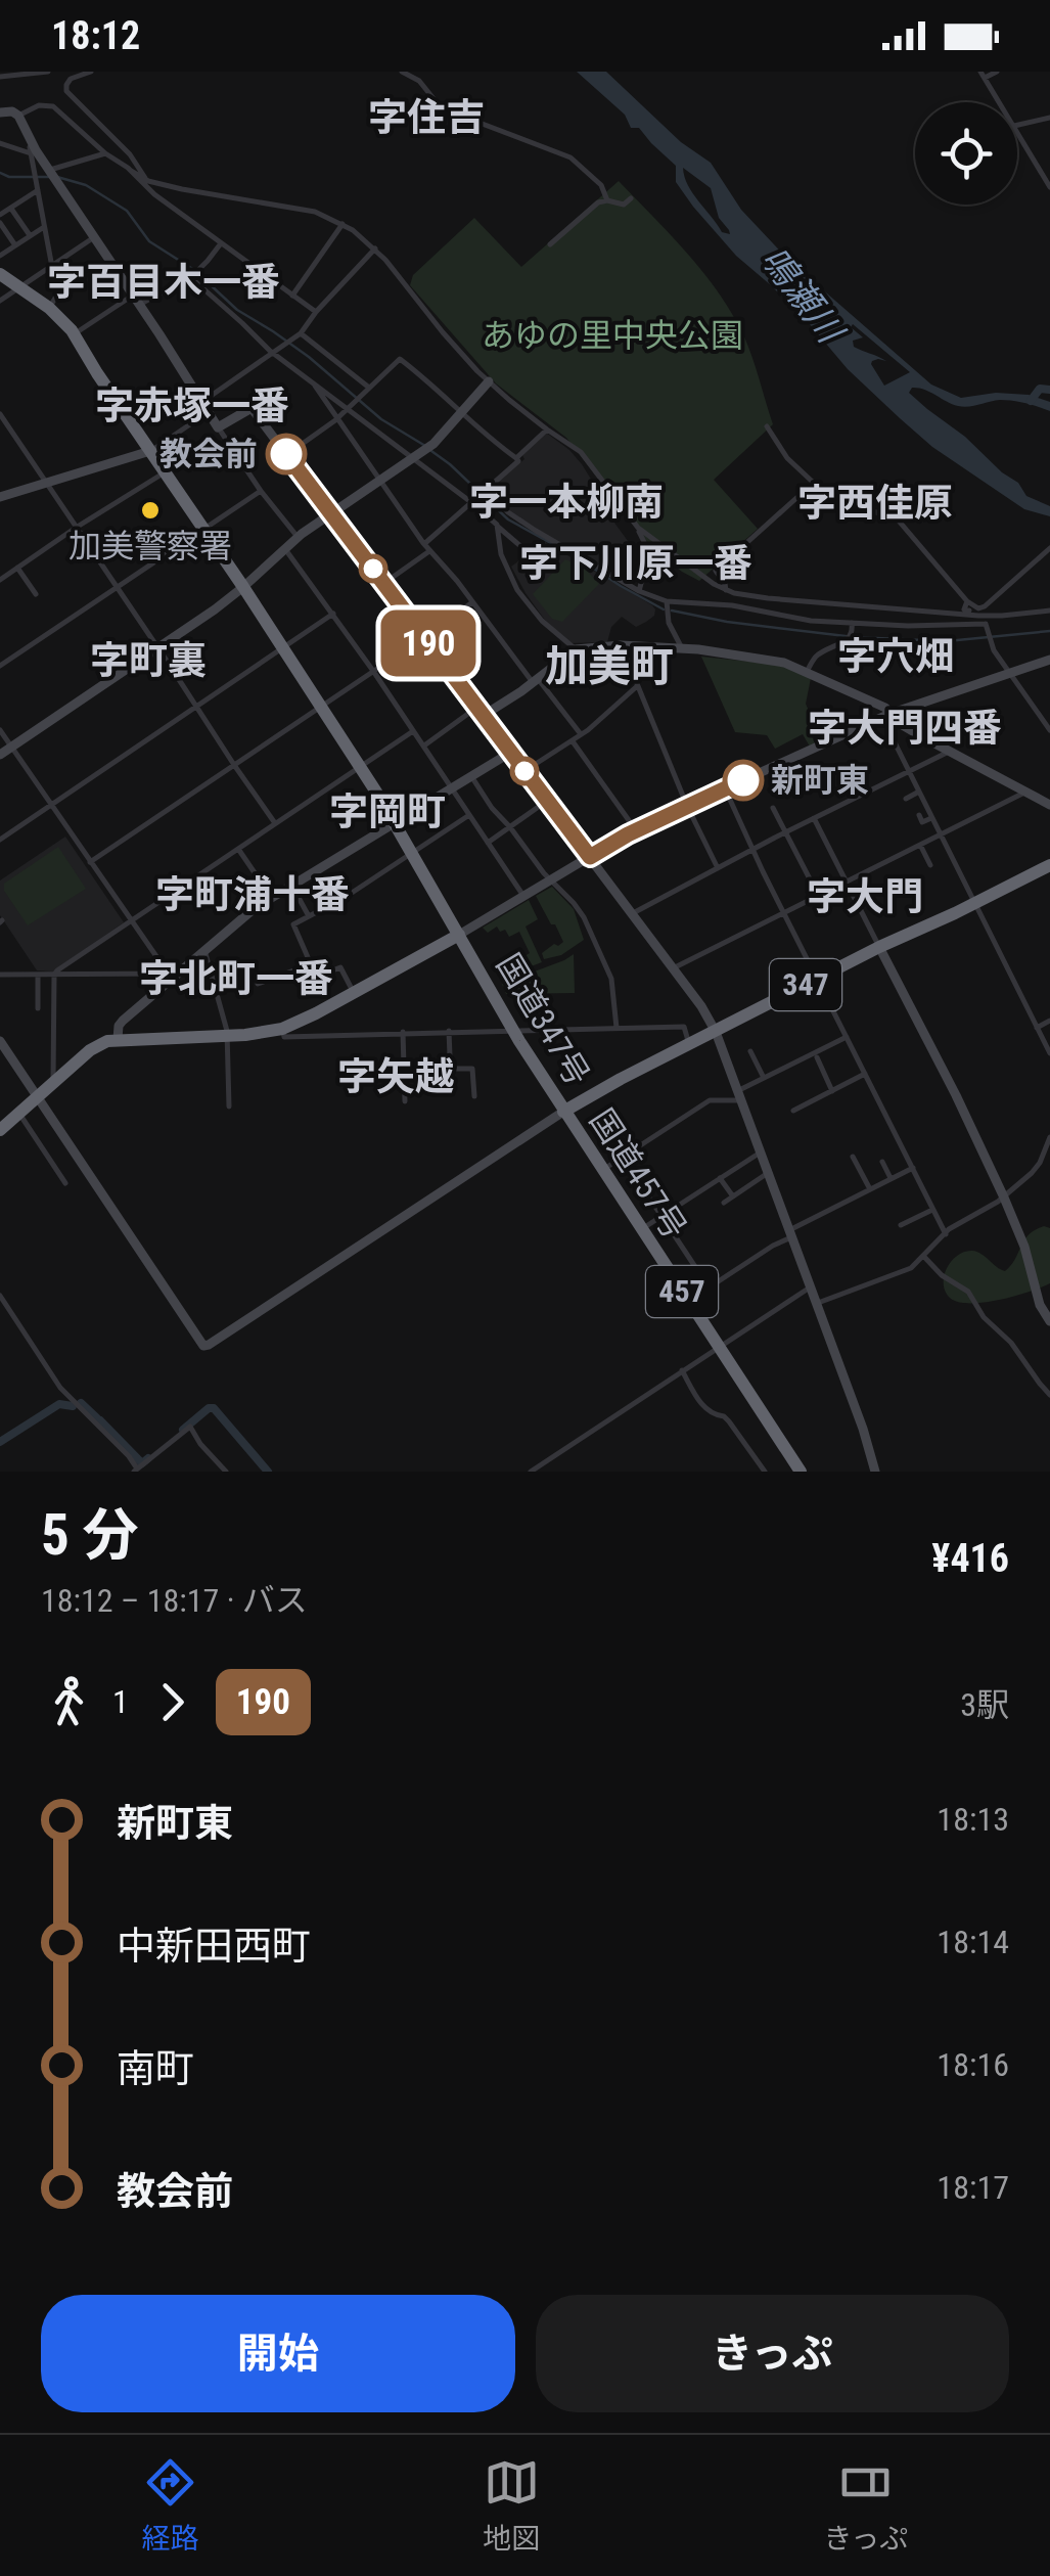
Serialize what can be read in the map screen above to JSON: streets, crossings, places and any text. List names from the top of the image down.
{
  "streets": {
    "highway": [
      "347",
      "国道347号",
      "国道457号",
      "457"
    ]
  },
  "crossings": [
    ["国道347号", "国道457号"],
    ["国道347号", "457"]
  ],
  "districts": [
    "字住吉",
    "字百目木一番",
    "字赤塚一番",
    "字一本柳南",
    "字西佳原",
    "字下川原一番",
    "字穴畑",
    "字町裏",
    "加美町",
    "字大門四番",
    "字岡町",
    "字町浦十番",
    "字大門",
    "字北町一番",
    "字矢越"
  ],
  "water": ["鳴瀬川"],
  "parks": ["あゆの里中央公園"],
  "places": ["教会前", "加美警察署", "新町東"],
  "lines": ["bus line 190"],
  "page": {
    "status": "18:12",
    "on_map": "190",
    "heading": ["5 分", "18:12 – 18:17 · バス", "¥416"],
    "legs": ["1", "190", "3駅"],
    "list": [
      {
        "name": "新町東",
        "value": "18:13"
      },
      {
        "name": "中新田西町",
        "value": "18:14"
      },
      {
        "name": "南町",
        "value": "18:16"
      },
      {
        "name": "教会前",
        "value": "18:17"
      }
    ],
    "buttons": ["開始", "きっぷ"],
    "tabs": ["経路", "地図", "きっぷ"]
  }
}
